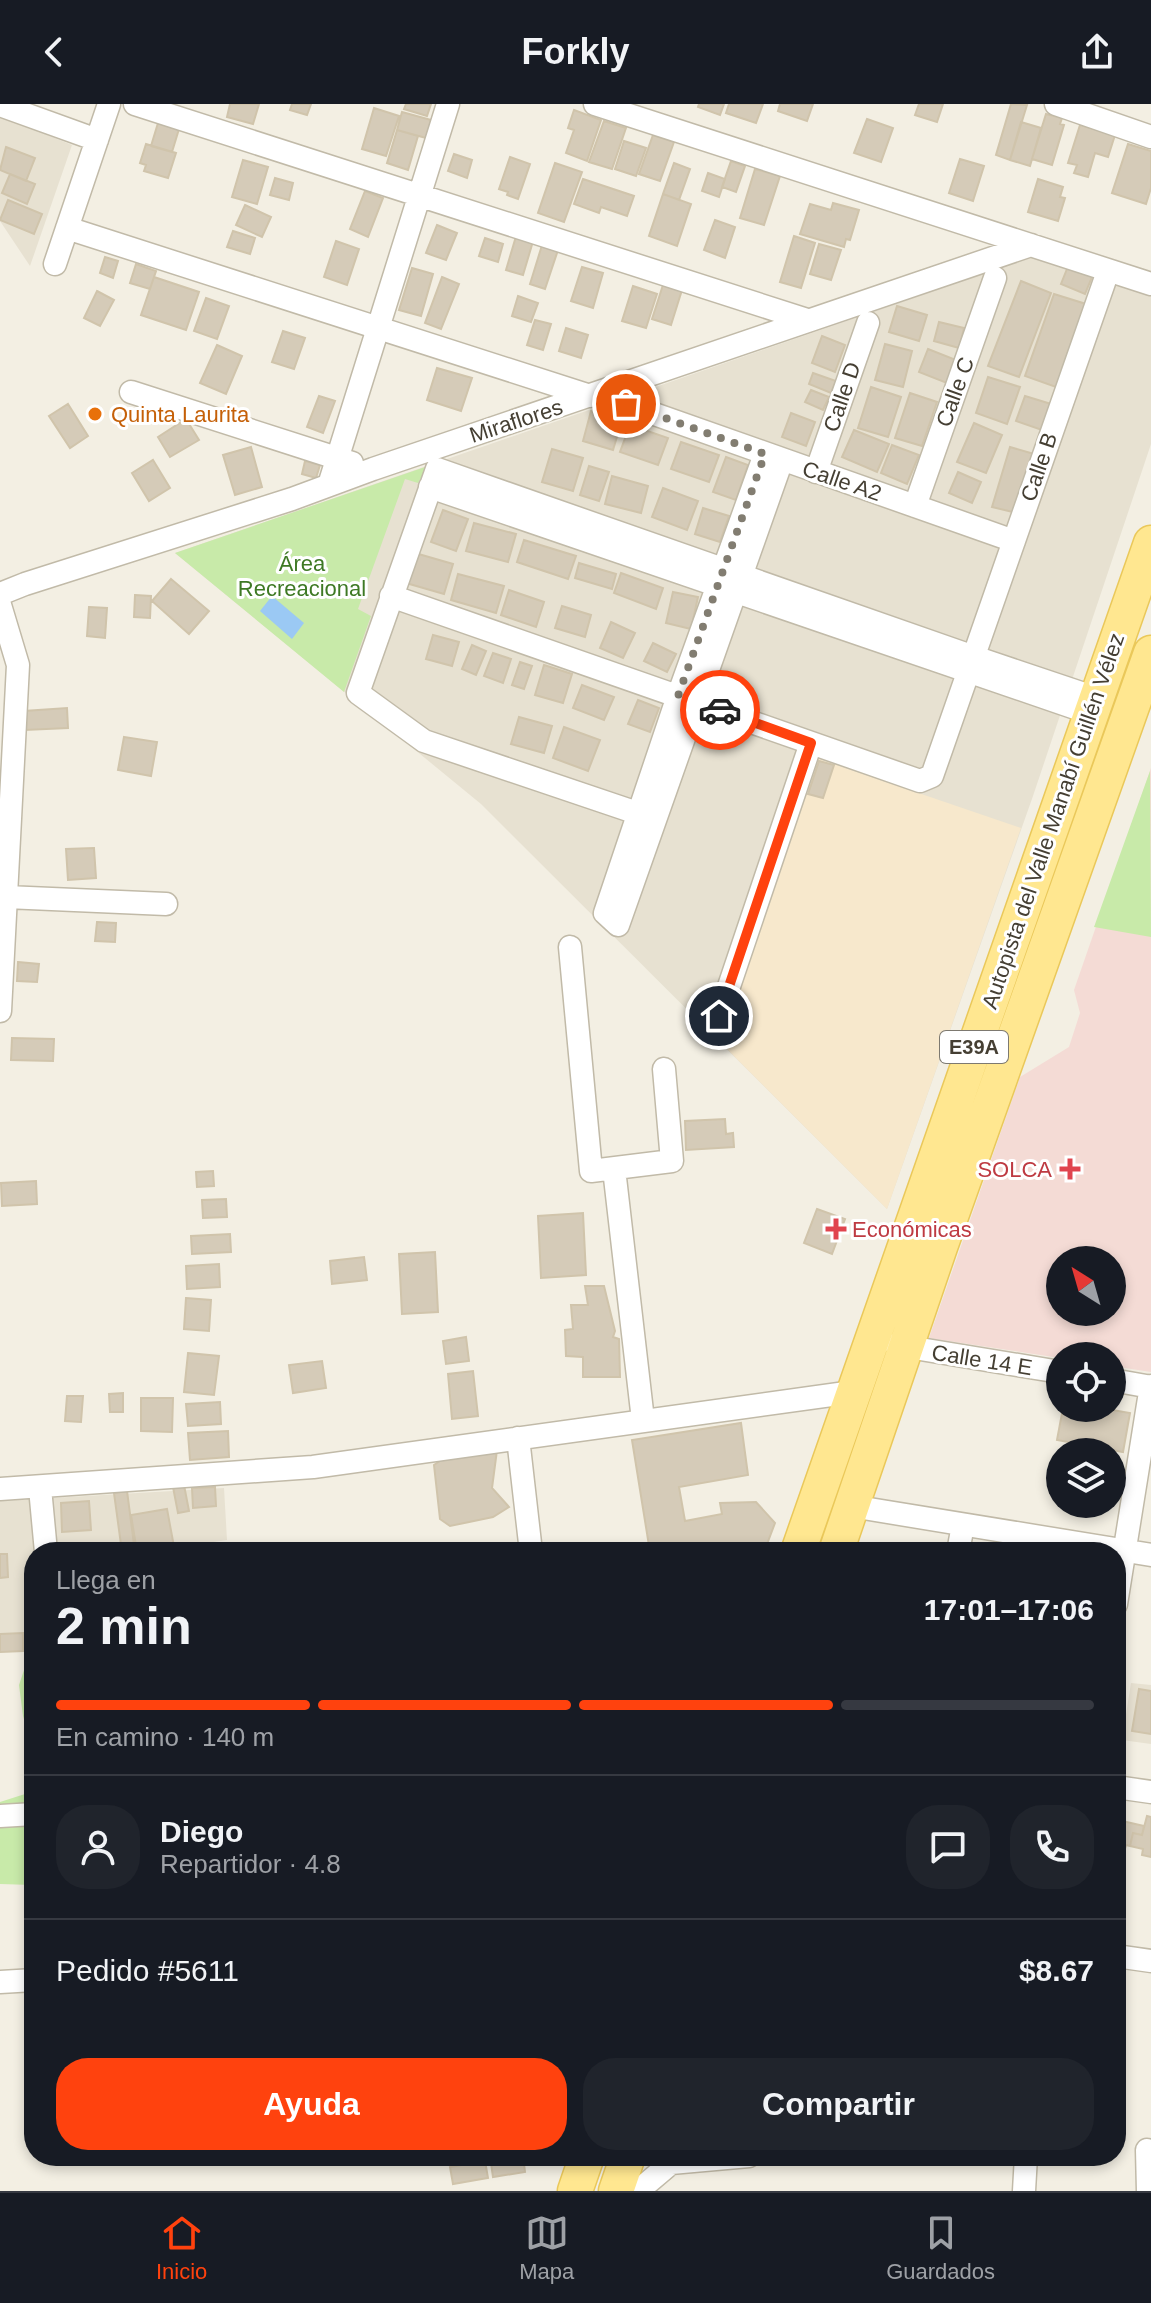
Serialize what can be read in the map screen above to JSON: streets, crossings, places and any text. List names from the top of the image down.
{
  "streets": {
    "main road": ["Autopista del Valle Manabí Guillén Vélez", "E39A"],
    "street": [
      "Calle C",
      "Calle D",
      "Miraflores",
      "Calle B",
      "Calle A2",
      "Calle 14 E"
    ]
  },
  "crossings": [
    ["Calle C", "Calle A2"],
    ["Calle D", "Calle A2"],
    ["Calle B", "Calle A2"],
    ["Autopista del Valle Manabí Guillén Vélez", "Calle 14 E"]
  ],
  "parks": ["Área Recreacional"],
  "places": {
    "other": ["Quinta Laurita"],
    "health": ["SOLCA", "Económicas"]
  },
  "north": "top left",
  "page": {
    "header": "Forkly",
    "heading": ["2 min", "Llega en", "17:01–17:06"],
    "panel": [
      "Diego",
      "Repartidor · 4.8",
      "Pedido #5611",
      "$8.67"
    ],
    "bar": "En camino · 140 m",
    "buttons": ["Ayuda", "Compartir"],
    "tabs": ["Inicio", "Mapa", "Guardados"]
  }
}
